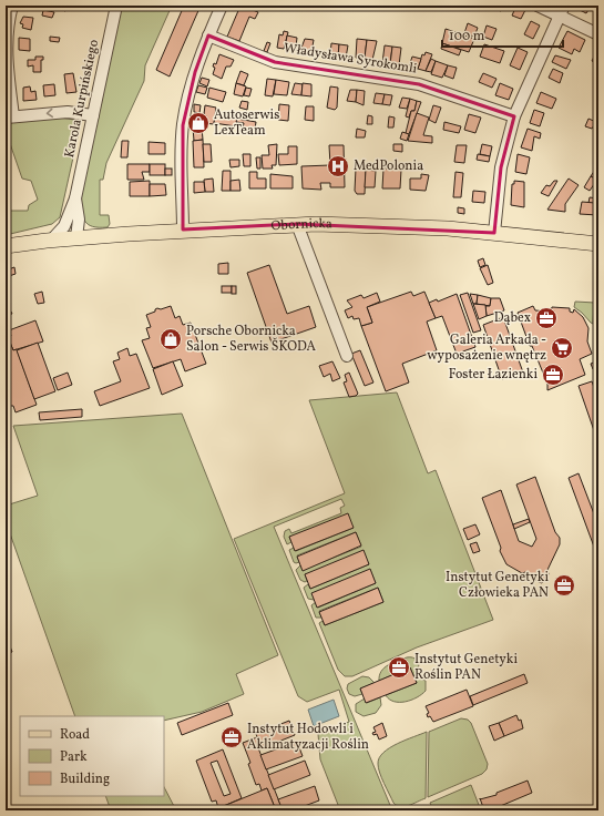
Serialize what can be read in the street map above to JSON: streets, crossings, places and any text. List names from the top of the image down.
{
  "streets": {
    "main road": ["Obornicka"],
    "street": ["Władysława Syrokomli", "Karola Kurpińskiego"]
  },
  "crossings": [
    ["Karola Kurpińskiego", "Obornicka"]
  ],
  "places": {
    "shop": ["Autoserwis LexTeam", "Porsche Obornicka Salon - Serwis ŠKODA"],
    "hospital": ["MedPolonia"],
    "office": [
      "Dąbex",
      "Foster Łazienki",
      "Instytut Genetyki Człowieka PAN",
      "Instytut Genetyki Roślin PAN",
      "Instytut Hodowli i Aklimatyzacji Roślin"
    ],
    "supermarket": ["Galeria Arkada - wyposażenie wnętrz"]
  },
  "legend": ["Road", "Park", "Building"],
  "scale_bar": "100 m"
}
